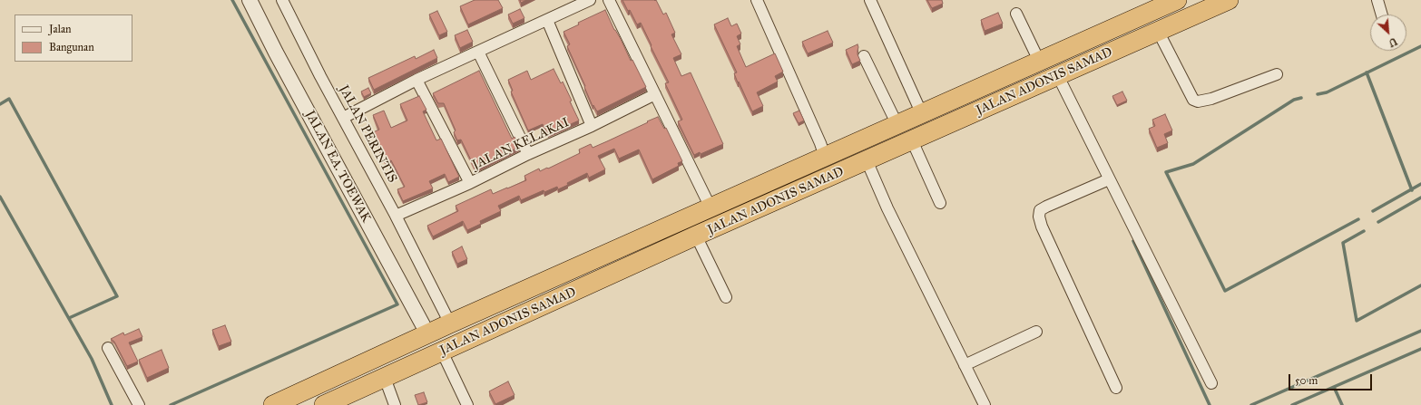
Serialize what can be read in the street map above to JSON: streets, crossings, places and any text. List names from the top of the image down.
{
  "streets": {
    "highway": ["JALAN ADONIS SAMAD"],
    "street": ["JALAN PERINTIS", "JALAN KELAKAI", "JALAN EA. TOEWAK"]
  },
  "crossings": [
    ["JALAN PERINTIS", "JALAN KELAKAI"]
  ],
  "legend": ["Jalan", "Bangunan"],
  "scale_bar": "50 m",
  "north": "bottom right"
}
